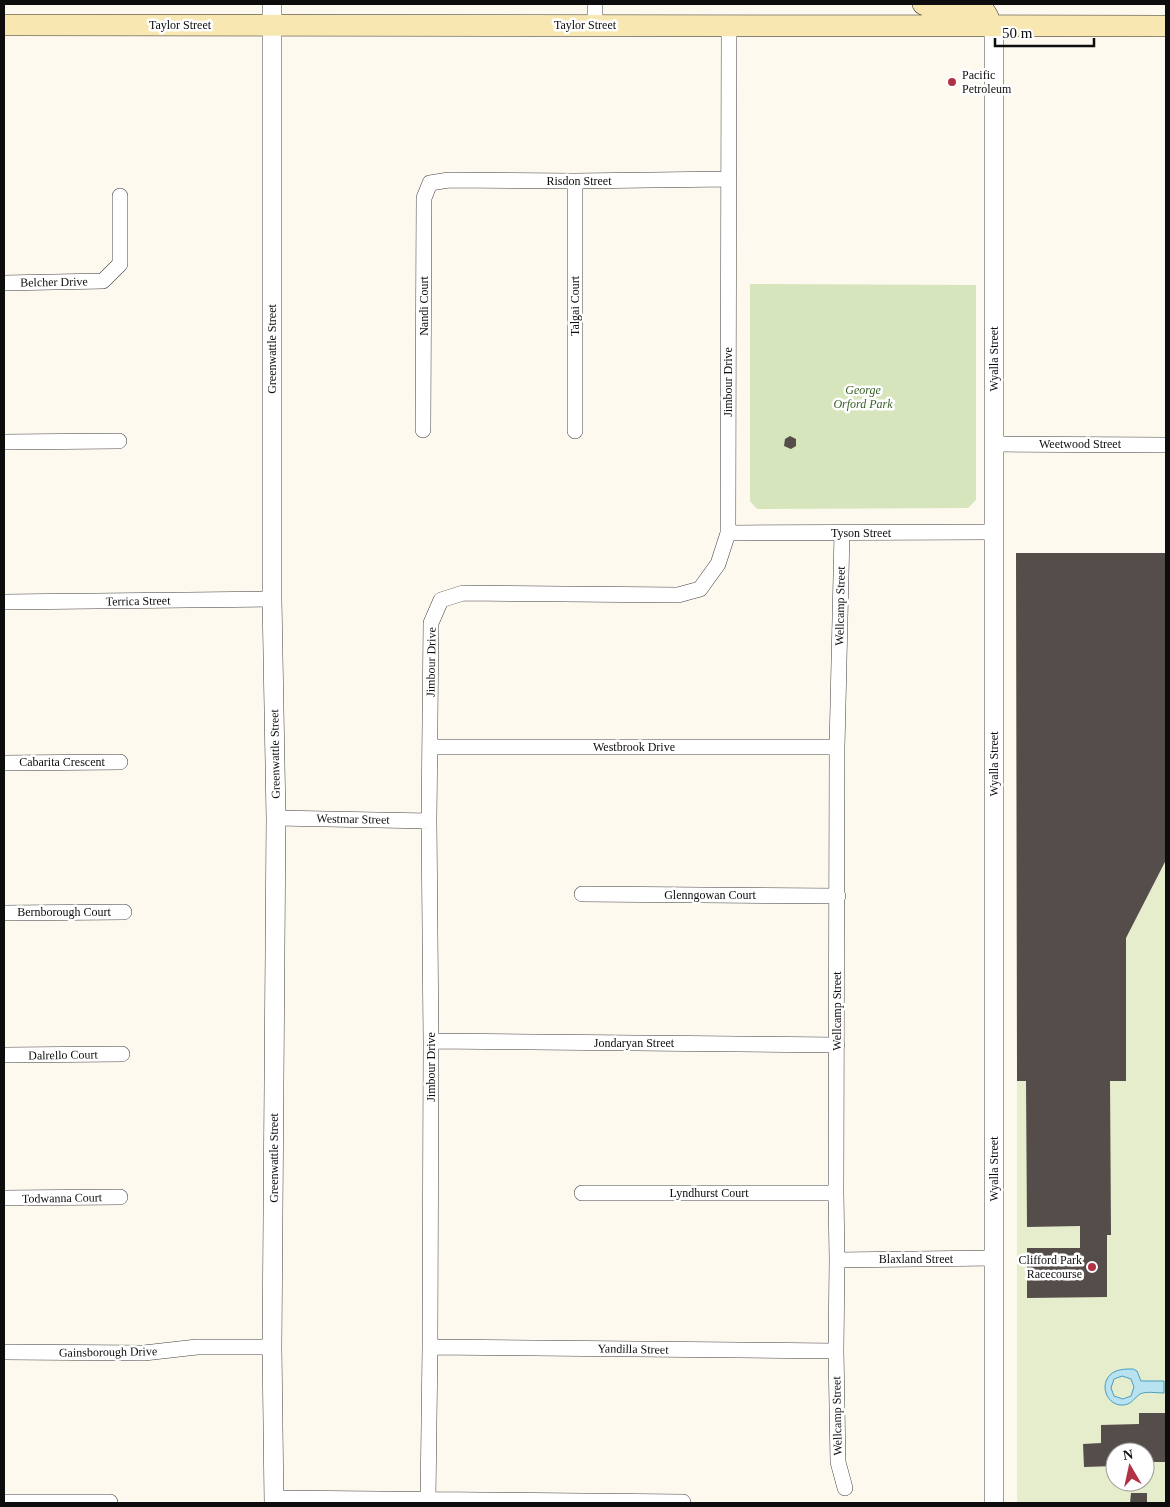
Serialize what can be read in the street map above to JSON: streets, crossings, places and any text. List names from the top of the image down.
{
  "streets": {
    "main road": ["Taylor Street"],
    "street": [
      "Risdon Street",
      "Belcher Drive",
      "Nandi Court",
      "Talgai Court",
      "Greenwattle Street",
      "Wyalla Street",
      "Jimbour Drive",
      "Weetwood Street",
      "Tyson Street",
      "Terrica Street",
      "Wellcamp Street",
      "Westbrook Drive",
      "Cabarita Crescent",
      "Westmar Street",
      "Glenngowan Court",
      "Bernborough Court",
      "Jondaryan Street",
      "Dalrello Court",
      "Lyndhurst Court",
      "Todwanna Court",
      "Blaxland Street",
      "Yandilla Street",
      "Gainsborough Drive"
    ]
  },
  "crossings": [
    ["Taylor Street", "Greenwattle Street"],
    ["Taylor Street", "Wyalla Street"],
    ["Taylor Street", "Jimbour Drive"],
    ["Risdon Street", "Nandi Court"],
    ["Risdon Street", "Talgai Court"],
    ["Risdon Street", "Jimbour Drive"],
    ["Greenwattle Street", "Terrica Street"],
    ["Greenwattle Street", "Westmar Street"],
    ["Greenwattle Street", "Gainsborough Drive"],
    ["Wyalla Street", "Weetwood Street"],
    ["Wyalla Street", "Tyson Street"],
    ["Wyalla Street", "Blaxland Street"],
    ["Jimbour Drive", "Tyson Street"],
    ["Jimbour Drive", "Westbrook Drive"],
    ["Jimbour Drive", "Westmar Street"],
    ["Jimbour Drive", "Jondaryan Street"],
    ["Jimbour Drive", "Yandilla Street"],
    ["Tyson Street", "Wellcamp Street"],
    ["Wellcamp Street", "Westbrook Drive"],
    ["Wellcamp Street", "Glenngowan Court"],
    ["Wellcamp Street", "Jondaryan Street"],
    ["Wellcamp Street", "Lyndhurst Court"],
    ["Wellcamp Street", "Blaxland Street"],
    ["Wellcamp Street", "Yandilla Street"]
  ],
  "parks": ["George Orford Park"],
  "places": ["Pacific Petroleum", "Clifford Park Racecourse"],
  "scale_bar": "50 m",
  "north": "top"
}
